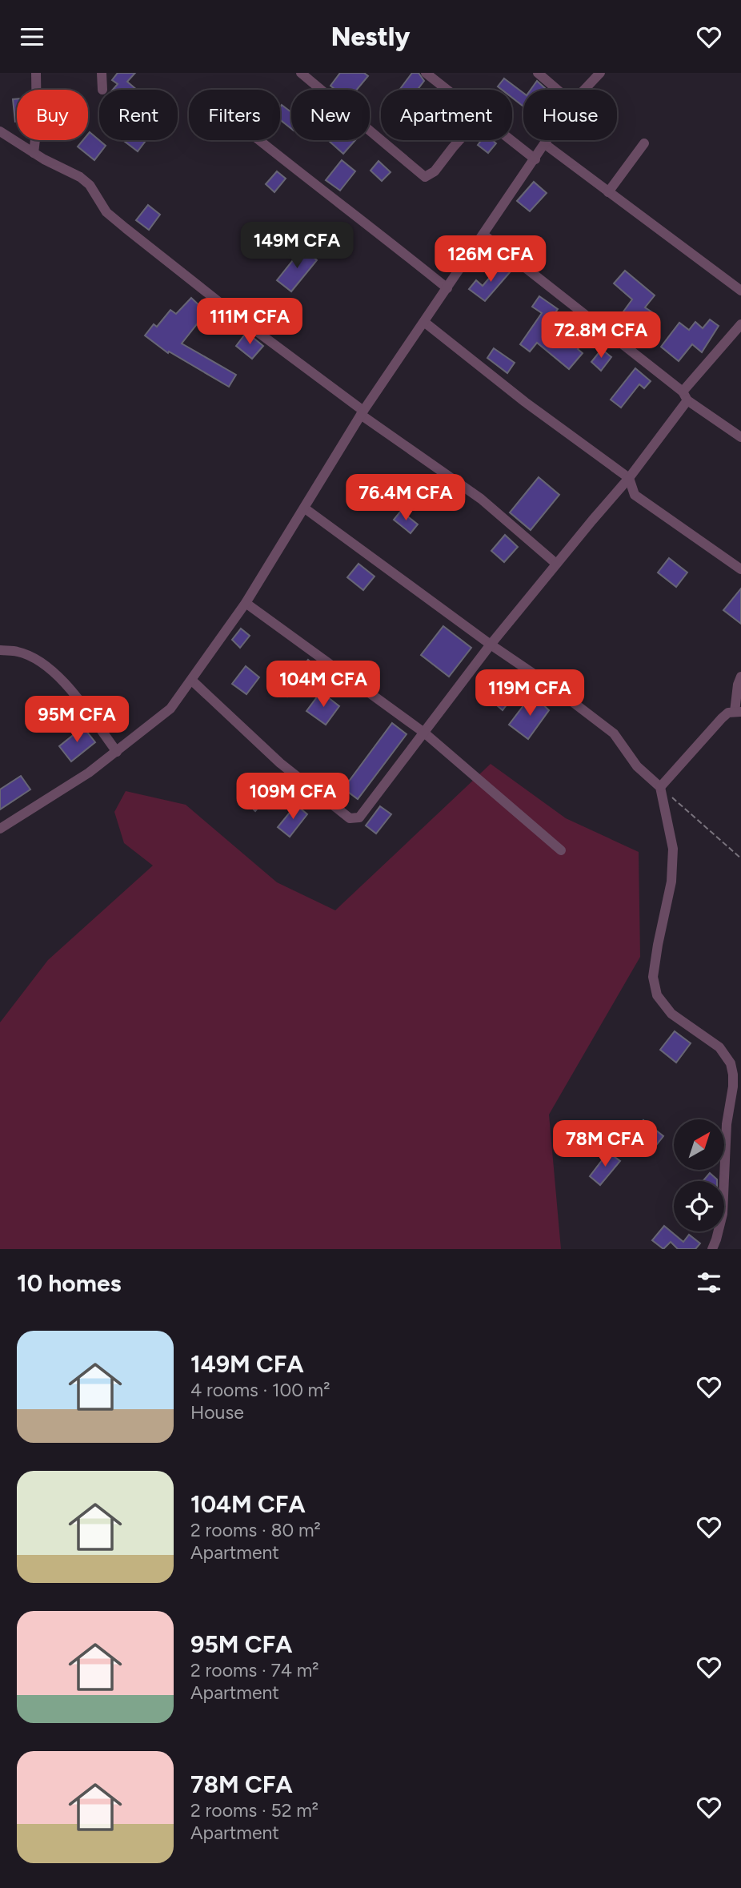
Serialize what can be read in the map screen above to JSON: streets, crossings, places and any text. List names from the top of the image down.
{
  "north": "top right",
  "page": {
    "header": "Nestly",
    "chip": [
      "Buy",
      "Rent",
      "Filters",
      "New",
      "Apartment",
      "House"
    ],
    "price": [
      "149M CFA",
      "126M CFA",
      "111M CFA",
      "72.8M CFA",
      "76.4M CFA",
      "104M CFA",
      "119M CFA",
      "95M CFA",
      "109M CFA",
      "78M CFA"
    ],
    "heading": "10 homes",
    "list": [
      {
        "name": "149M CFA",
        "note": "4 rooms · 100 m² · House"
      },
      {
        "name": "104M CFA",
        "note": "2 rooms · 80 m² · Apartment"
      },
      {
        "name": "95M CFA",
        "note": "2 rooms · 74 m² · Apartment"
      },
      {
        "name": "78M CFA",
        "note": "2 rooms · 52 m² · Apartment"
      }
    ]
  }
}
